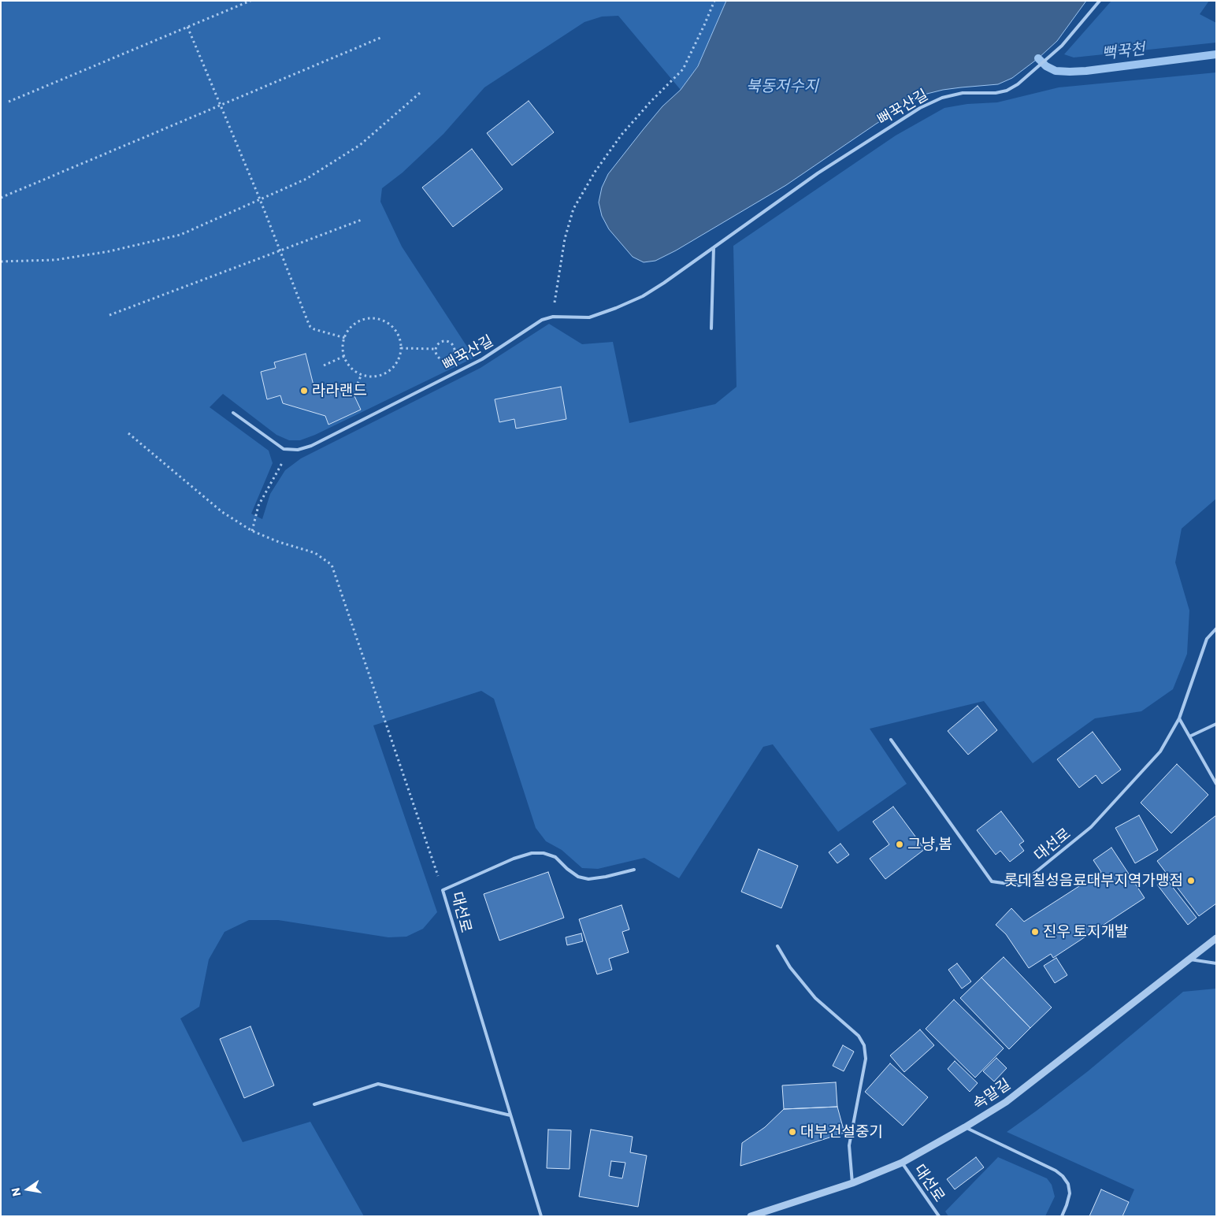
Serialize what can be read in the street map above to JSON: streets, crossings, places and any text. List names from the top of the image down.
{
  "streets": {
    "street": ["속말길"],
    "lane": ["뻐꾹산길", "대선로"]
  },
  "crossings": [
    ["대선로", "속말길"]
  ],
  "water": ["뻑꾹천", "북동저수지"],
  "places": [
    "라라랜드",
    "그냥,봄",
    "롯데칠성음료대부지역가맹점",
    "진우 토지개발",
    "대부건설중기"
  ],
  "north": "left"
}
